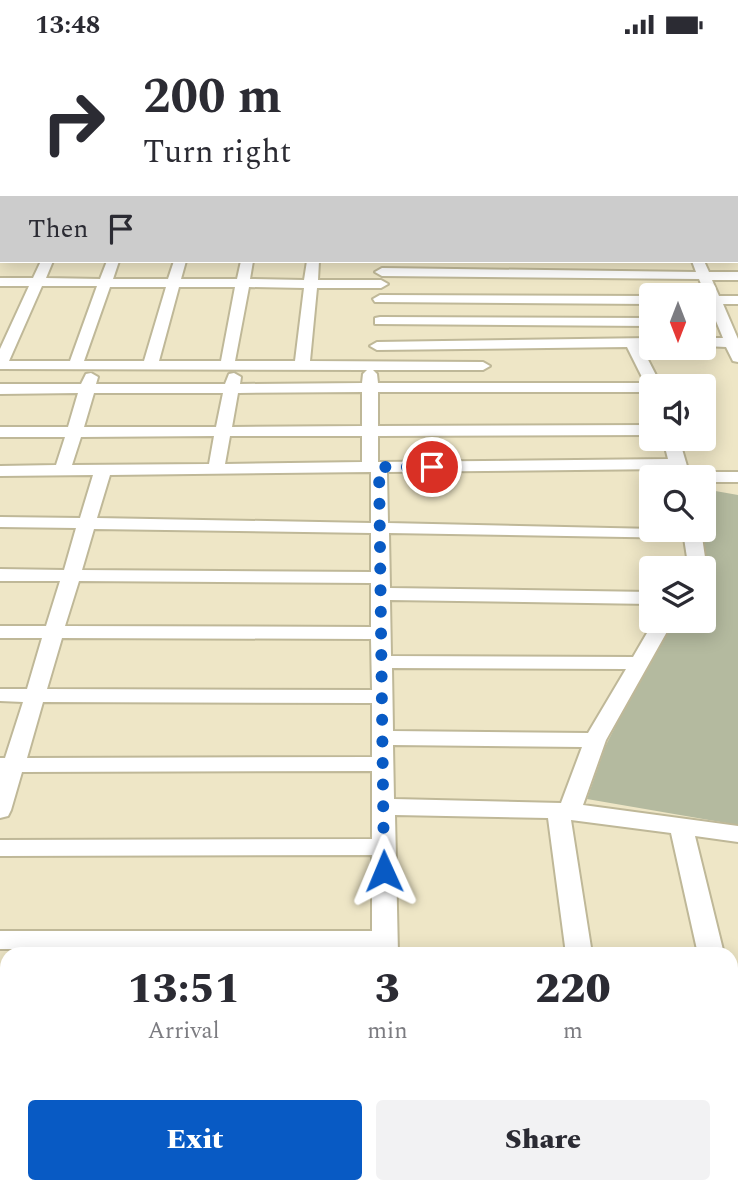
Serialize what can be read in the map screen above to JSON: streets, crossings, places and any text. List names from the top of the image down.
{
  "north": "bottom",
  "page": {
    "status": "13:48",
    "turn": ["200 m", "Turn right"],
    "then": "Then",
    "eta": [
      "13:51",
      "Arrival",
      "3",
      "min",
      "220",
      "m"
    ],
    "buttons": ["Exit", "Share"]
  }
}
